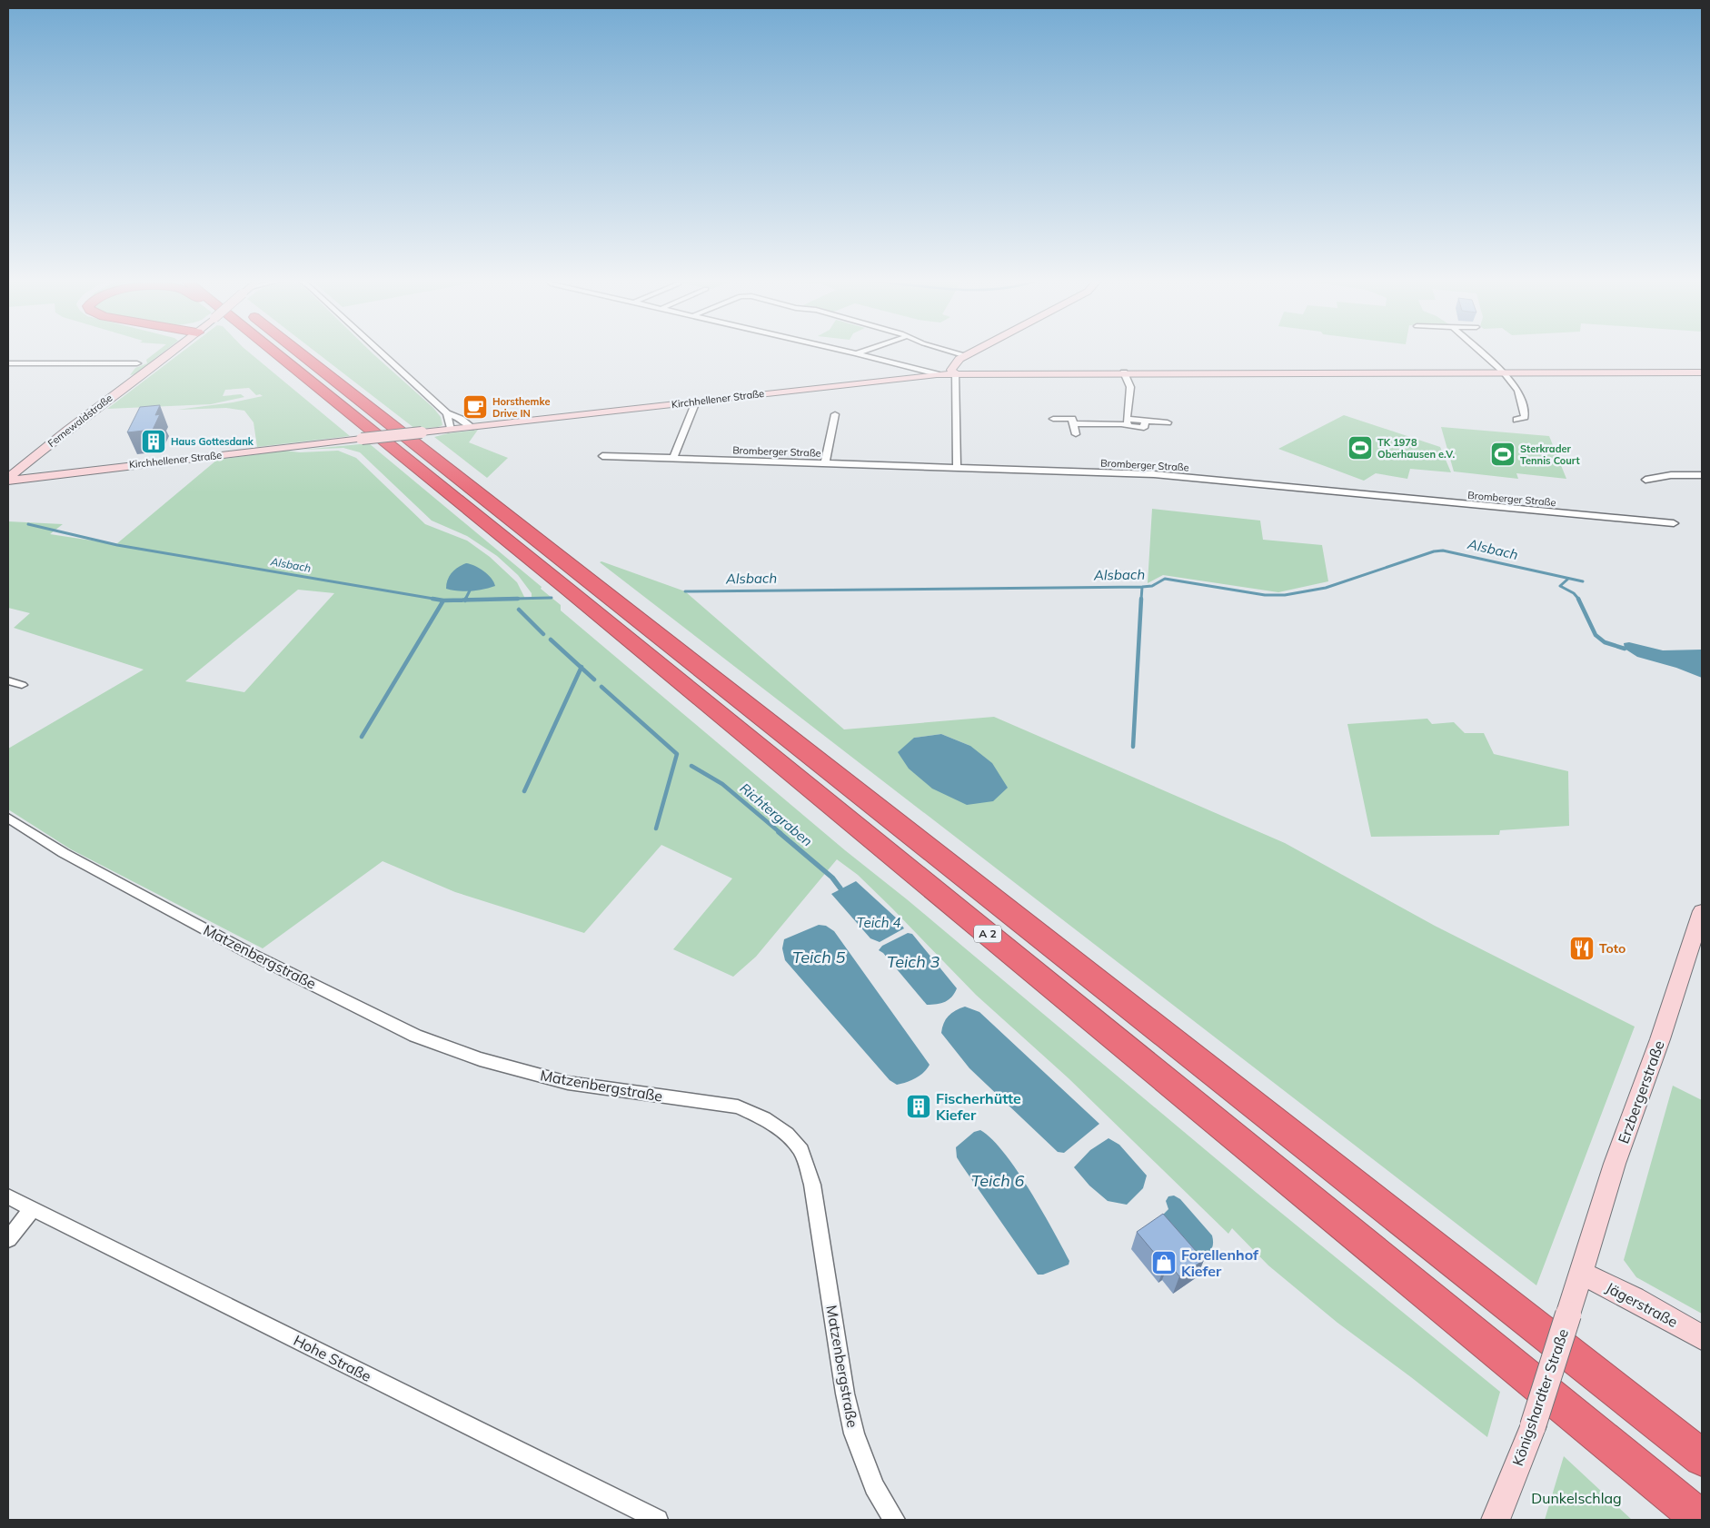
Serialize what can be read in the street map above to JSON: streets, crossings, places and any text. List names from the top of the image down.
{
  "streets": {
    "highway": ["A 2"],
    "main road": [
      "Kirchhellener Straße",
      "Fernewaldstraße",
      "Erzbergerstraße",
      "Jägerstraße",
      "Königshardter Straße"
    ],
    "street": ["Bromberger Straße", "Matzenbergstraße", "Hohe Straße"]
  },
  "crossings": [
    ["Kirchhellener Straße", "Fernewaldstraße"],
    ["Erzbergerstraße", "Jägerstraße"],
    ["Erzbergerstraße", "Königshardter Straße"],
    ["Jägerstraße", "Königshardter Straße"]
  ],
  "water": [
    "Alsbach",
    "Richtergraben",
    "Teich 4",
    "Teich 5",
    "Teich 3",
    "Teich 6"
  ],
  "parks": ["Dunkelschlag"],
  "places": {
    "cafe": ["Horsthemke Drive IN"],
    "building": ["Haus Gottesdank", "Fischerhütte Kiefer"],
    "sports": ["TK 1978 Oberhausen e.V.", "Sterkrader Tennis Court"],
    "restaurant": ["Toto"],
    "shop": ["Forellenhof Kiefer"]
  }
}
